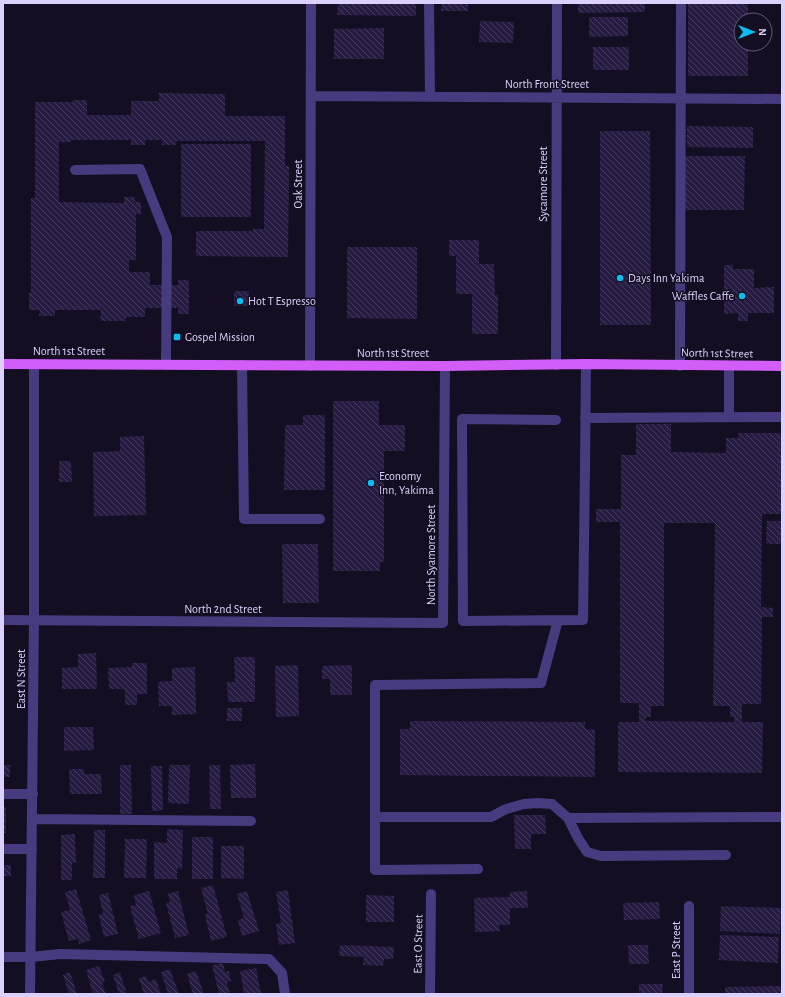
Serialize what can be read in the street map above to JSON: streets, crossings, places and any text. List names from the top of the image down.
{
  "streets": {
    "main road": ["North 1st Street"],
    "street": [
      "North Front Street",
      "Oak Street",
      "Sycamore Street",
      "North Syamore Street",
      "North 2nd Street",
      "East N Street",
      "East O Street",
      "East P Street"
    ]
  },
  "crossings": [
    ["North Front Street", "Oak Street"],
    ["North Front Street", "Sycamore Street"],
    ["Oak Street", "North 1st Street"],
    ["Sycamore Street", "North 1st Street"],
    ["North 1st Street", "North Syamore Street"],
    ["North 1st Street", "East N Street"],
    ["North Syamore Street", "North 2nd Street"],
    ["North 2nd Street", "East N Street"]
  ],
  "places": {
    "other": [
      "Days Inn Yakima",
      "Waffles Caffe",
      "Hot T Espresso",
      "Economy Inn, Yakima"
    ],
    "transit": ["Gospel Mission"]
  },
  "north": "right"
}
